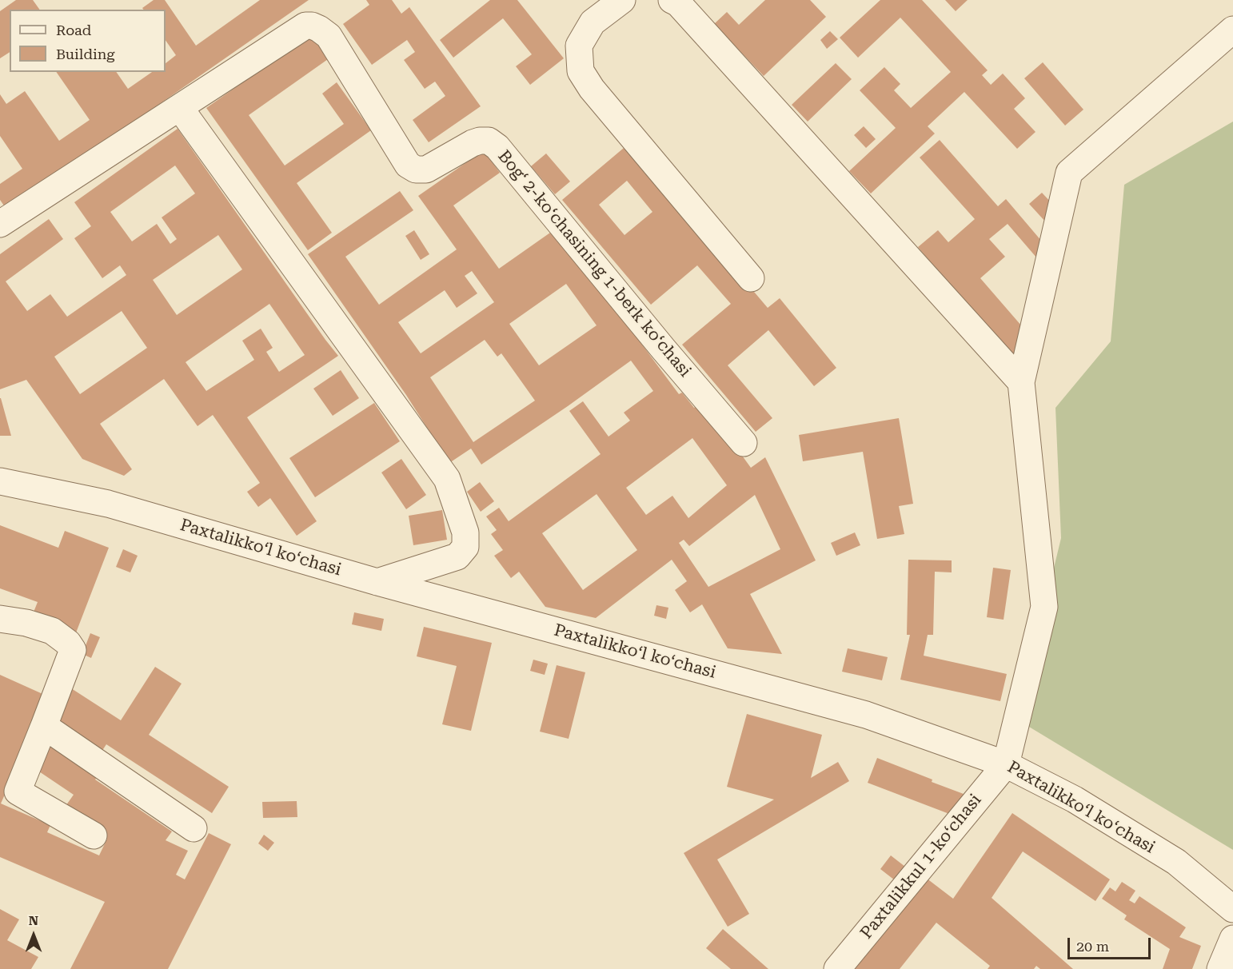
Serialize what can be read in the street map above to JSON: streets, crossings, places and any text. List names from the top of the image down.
{
  "streets": {
    "street": ["Bogʻ 2-koʻchasining 1-berk koʻchasi", "Paxtalikkoʻl koʻchasi", "Paxtalikkul 1-koʻchasi"]
  },
  "crossings": [
    ["Paxtalikkoʻl koʻchasi", "Paxtalikkul 1-koʻchasi"]
  ],
  "legend": ["Road", "Building"],
  "scale_bar": "20 m",
  "north": "top"
}
